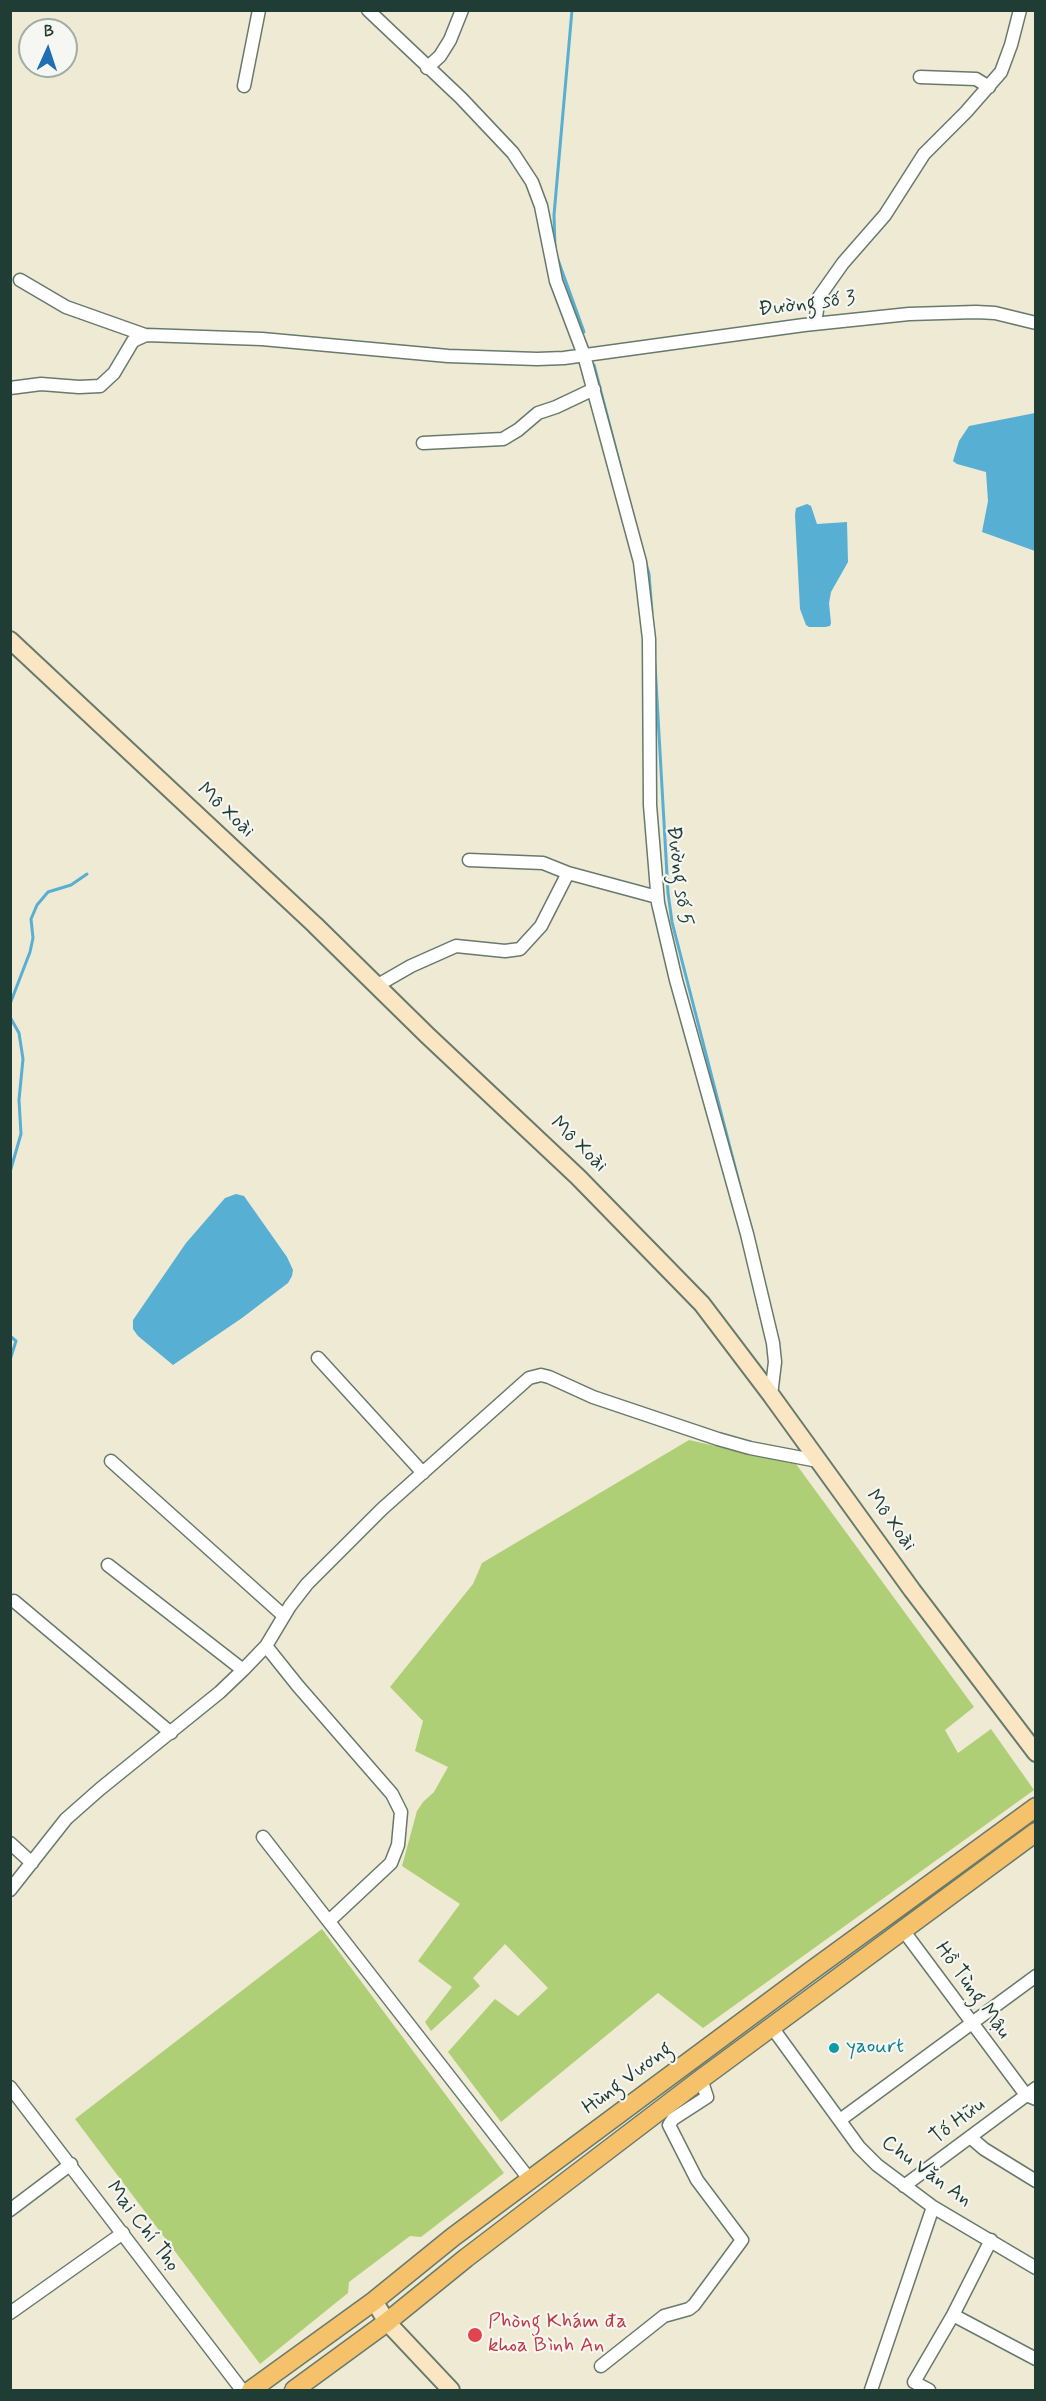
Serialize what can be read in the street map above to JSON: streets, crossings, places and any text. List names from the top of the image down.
{
  "streets": {
    "main road": ["Mô Xoài", "Hùng Vương"],
    "street": [
      "Đường số 3",
      "Đường số 5",
      "Hồ Tùng Mậu",
      "Tố Hữu",
      "Chu Văn An",
      "Mai Chí Thọ"
    ]
  },
  "crossings": [
    ["Đường số 3", "Đường số 5"],
    ["Mô Xoài", "Đường số 5"],
    ["Hồ Tùng Mậu", "Hùng Vương"],
    ["Hồ Tùng Mậu", "Tố Hữu"],
    ["Hùng Vương", "Chu Văn An"],
    ["Tố Hữu", "Chu Văn An"]
  ],
  "places": ["yaourt", "Phòng Khám đa khoa Bình An"],
  "north": "top"
}
